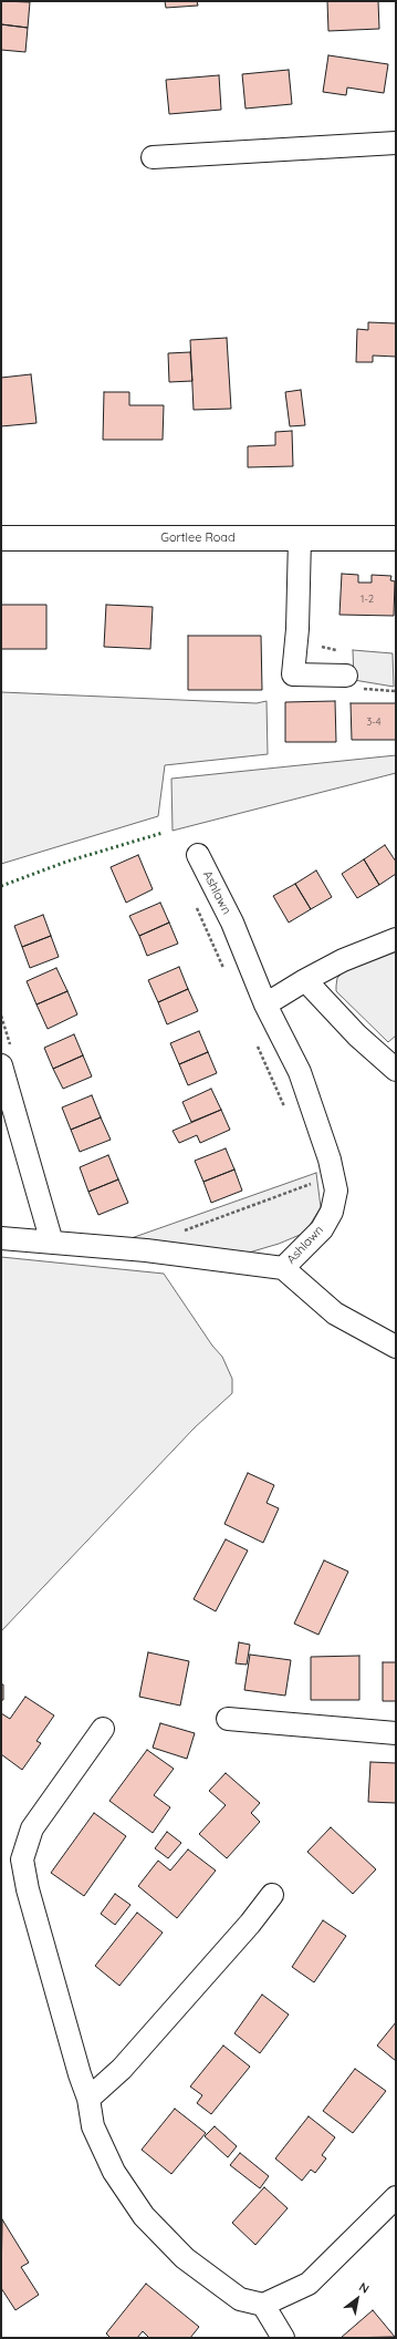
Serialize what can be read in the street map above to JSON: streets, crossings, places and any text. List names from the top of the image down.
{
  "streets": {
    "street": ["Gortlee Road", "Ashlawn"]
  },
  "house_numbers": ["1-2", "3-4"],
  "north": "top right"
}
